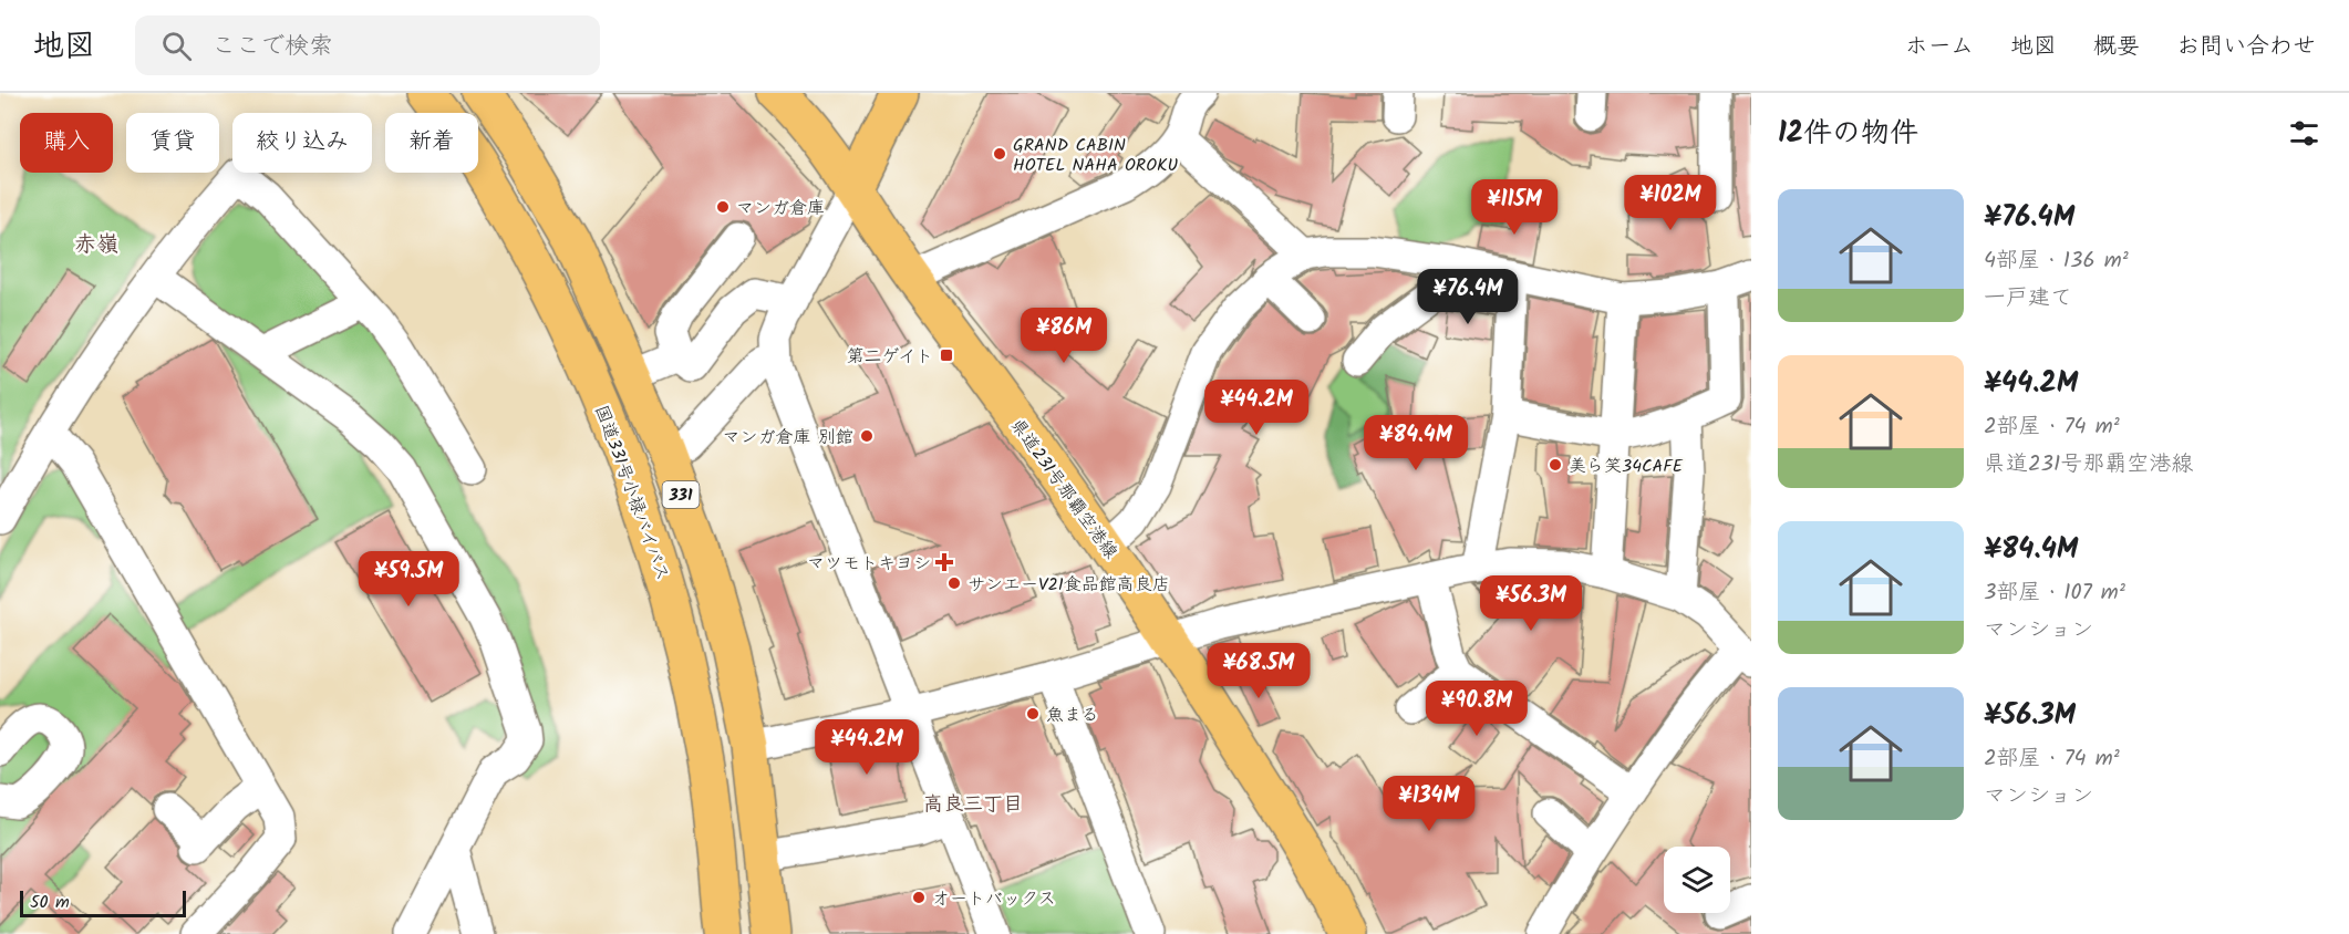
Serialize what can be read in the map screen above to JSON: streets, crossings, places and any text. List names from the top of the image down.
{
  "streets": {
    "main road": ["県道231号那覇空港線", "国道331号小禄バイパス", "331"]
  },
  "districts": ["赤嶺", "高良三丁目"],
  "places": {
    "other": [
      "GRAND CABIN HOTEL NAHA OROKU",
      "マンガ倉庫",
      "マンガ倉庫 別館",
      "美ら笑34CAFE",
      "サンエーV21食品館高良店",
      "魚まる",
      "オートバックス"
    ],
    "transit": ["第二ゲイト"],
    "health": ["マツモトキヨシ"]
  },
  "scale_bar": "50 m",
  "page": {
    "header": "地図",
    "search": "ここで検索",
    "nav": [
      "ホーム",
      "地図",
      "概要",
      "お問い合わせ"
    ],
    "heading": "12件の物件",
    "chip": [
      "購入",
      "賃貸",
      "絞り込み",
      "新着"
    ],
    "list": [
      {
        "name": "¥76.4M",
        "note": "4部屋 · 136 m² · 一戸建て"
      },
      {
        "name": "¥44.2M",
        "note": "2部屋 · 74 m² · 県道231号那覇空港線"
      },
      {
        "name": "¥84.4M",
        "note": "3部屋 · 107 m² · マンション"
      },
      {
        "name": "¥56.3M",
        "note": "2部屋 · 74 m² · マンション"
      }
    ],
    "price": [
      "¥102M",
      "¥115M",
      "¥76.4M",
      "¥86M",
      "¥44.2M",
      "¥84.4M",
      "¥59.5M",
      "¥56.3M",
      "¥68.5M",
      "¥90.8M",
      "¥44.2M",
      "¥134M"
    ],
    "scale": "50 m"
  }
}
